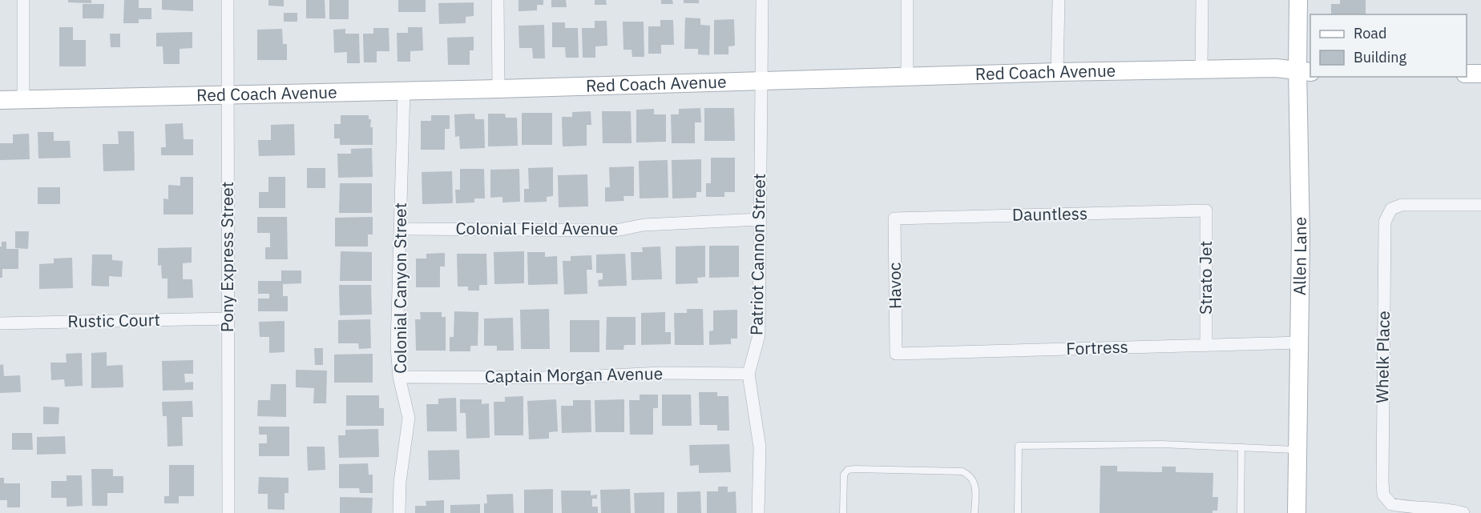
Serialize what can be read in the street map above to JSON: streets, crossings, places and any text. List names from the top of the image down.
{
  "streets": {
    "street": [
      "Red Coach Avenue",
      "Dauntless",
      "Colonial Field Avenue",
      "Patriot Cannon Street",
      "Allen Lane",
      "Pony Express Street",
      "Strato Jet",
      "Havoc",
      "Colonial Canyon Street",
      "Rustic Court",
      "Fortress",
      "Whelk Place",
      "Captain Morgan Avenue"
    ]
  },
  "crossings": [
    ["Red Coach Avenue", "Patriot Cannon Street"],
    ["Red Coach Avenue", "Allen Lane"],
    ["Red Coach Avenue", "Pony Express Street"],
    ["Red Coach Avenue", "Colonial Canyon Street"],
    ["Dauntless", "Strato Jet"],
    ["Dauntless", "Havoc"],
    ["Colonial Field Avenue", "Patriot Cannon Street"],
    ["Colonial Field Avenue", "Colonial Canyon Street"],
    ["Patriot Cannon Street", "Captain Morgan Avenue"],
    ["Allen Lane", "Fortress"],
    ["Pony Express Street", "Rustic Court"],
    ["Strato Jet", "Fortress"],
    ["Havoc", "Fortress"],
    ["Colonial Canyon Street", "Captain Morgan Avenue"]
  ],
  "legend": ["Road", "Building"]
}
